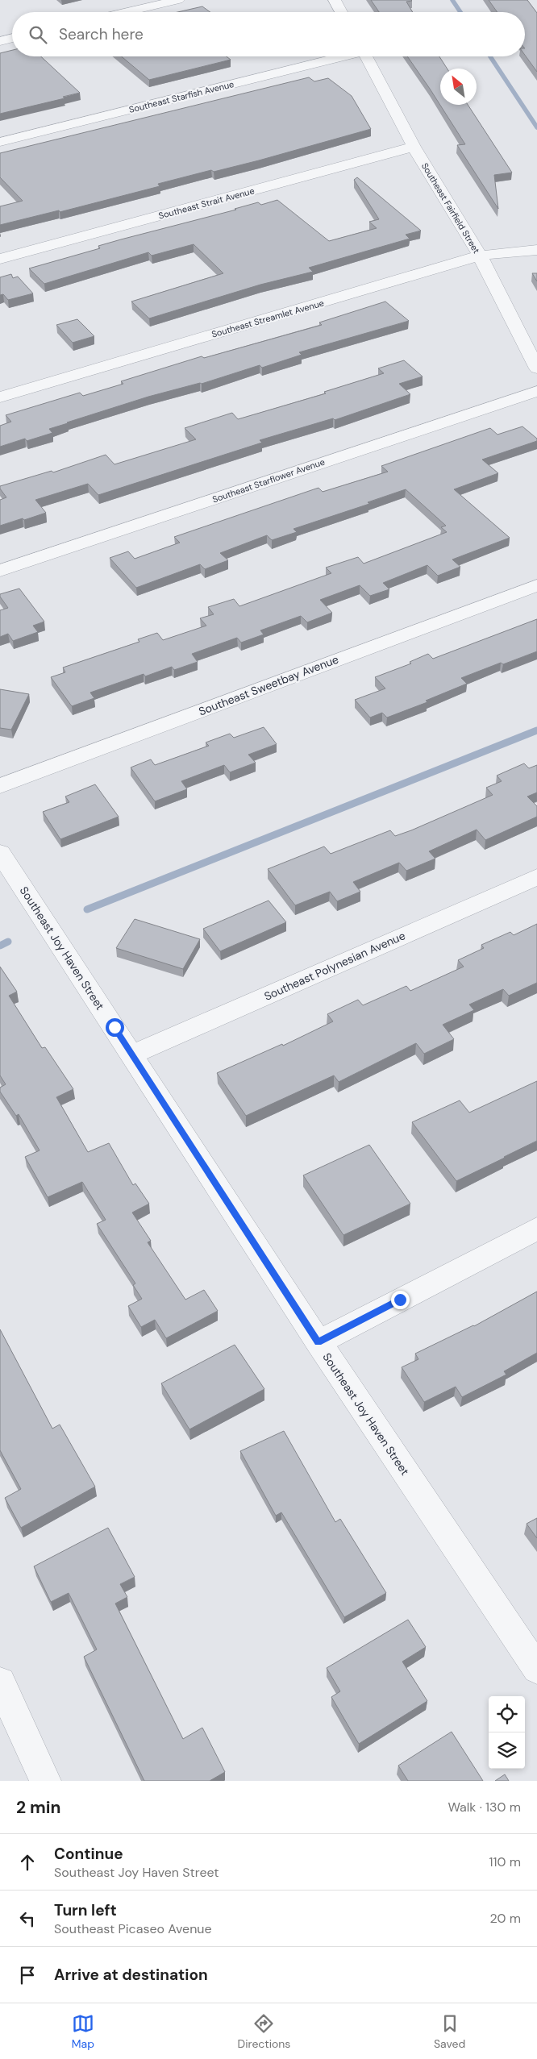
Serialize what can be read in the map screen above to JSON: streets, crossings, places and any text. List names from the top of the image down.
{
  "streets": {
    "street": [
      "Southeast Starfish Avenue",
      "Southeast Strait Avenue",
      "Southeast Fairfield Street",
      "Southeast Streamlet Avenue",
      "Southeast Starflower Avenue",
      "Southeast Sweetbay Avenue",
      "Southeast Joy Haven Street",
      "Southeast Polynesian Avenue"
    ]
  },
  "crossings": [
    ["Southeast Strait Avenue", "Southeast Fairfield Street"],
    ["Southeast Fairfield Street", "Southeast Streamlet Avenue"],
    ["Southeast Joy Haven Street", "Southeast Polynesian Avenue"]
  ],
  "north": "top left",
  "page": {
    "search": "Search here",
    "heading": ["2 min", "Walk · 130 m"],
    "list": [
      ["Continue", "Southeast Joy Haven Street", "110 m"],
      ["Turn left", "Southeast Picaseo Avenue", "20 m"],
      "Arrive at destination"
    ],
    "nav": ["Map", "Directions", "Saved"]
  }
}
